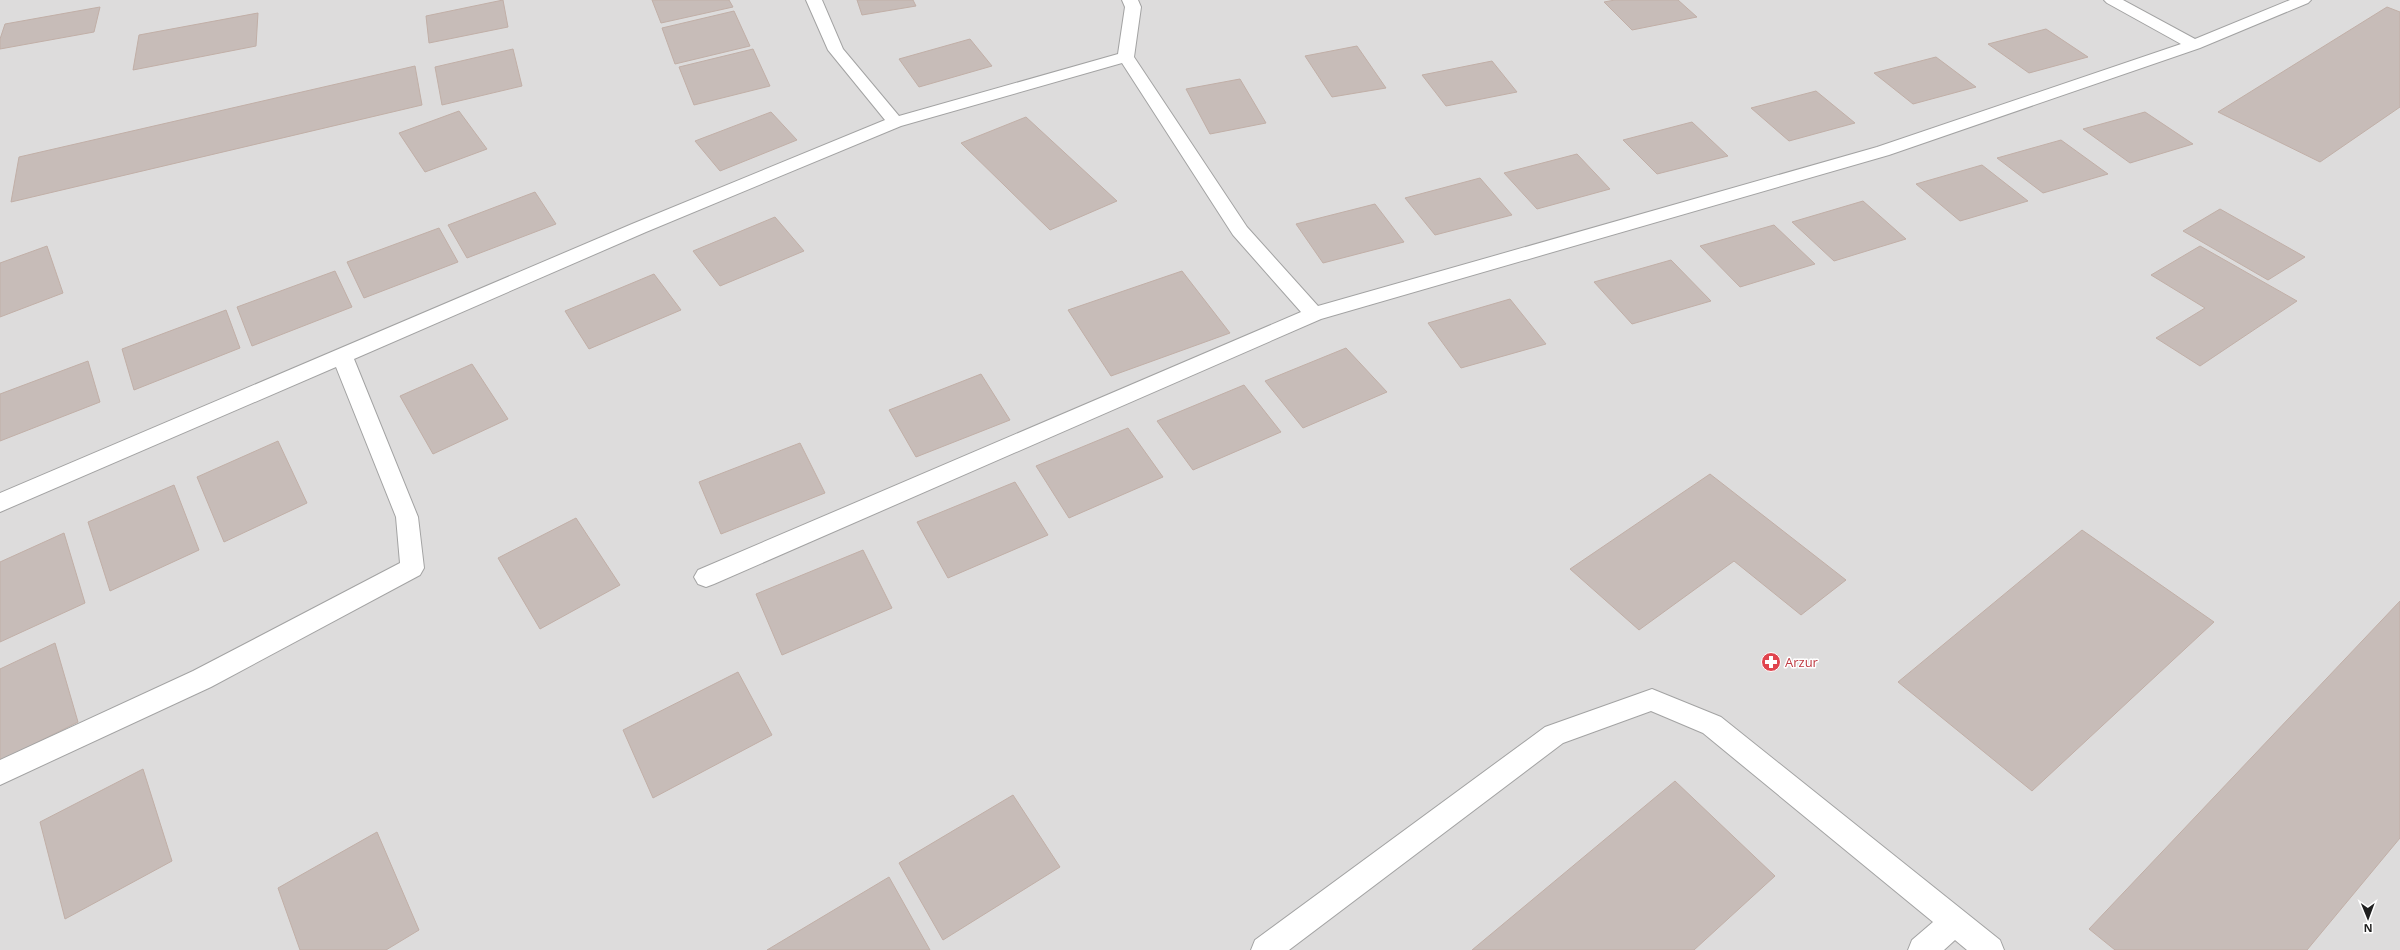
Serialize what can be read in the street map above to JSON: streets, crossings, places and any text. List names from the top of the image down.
{
  "places": {
    "pharmacy": ["Arzur"]
  },
  "north": "bottom"
}
